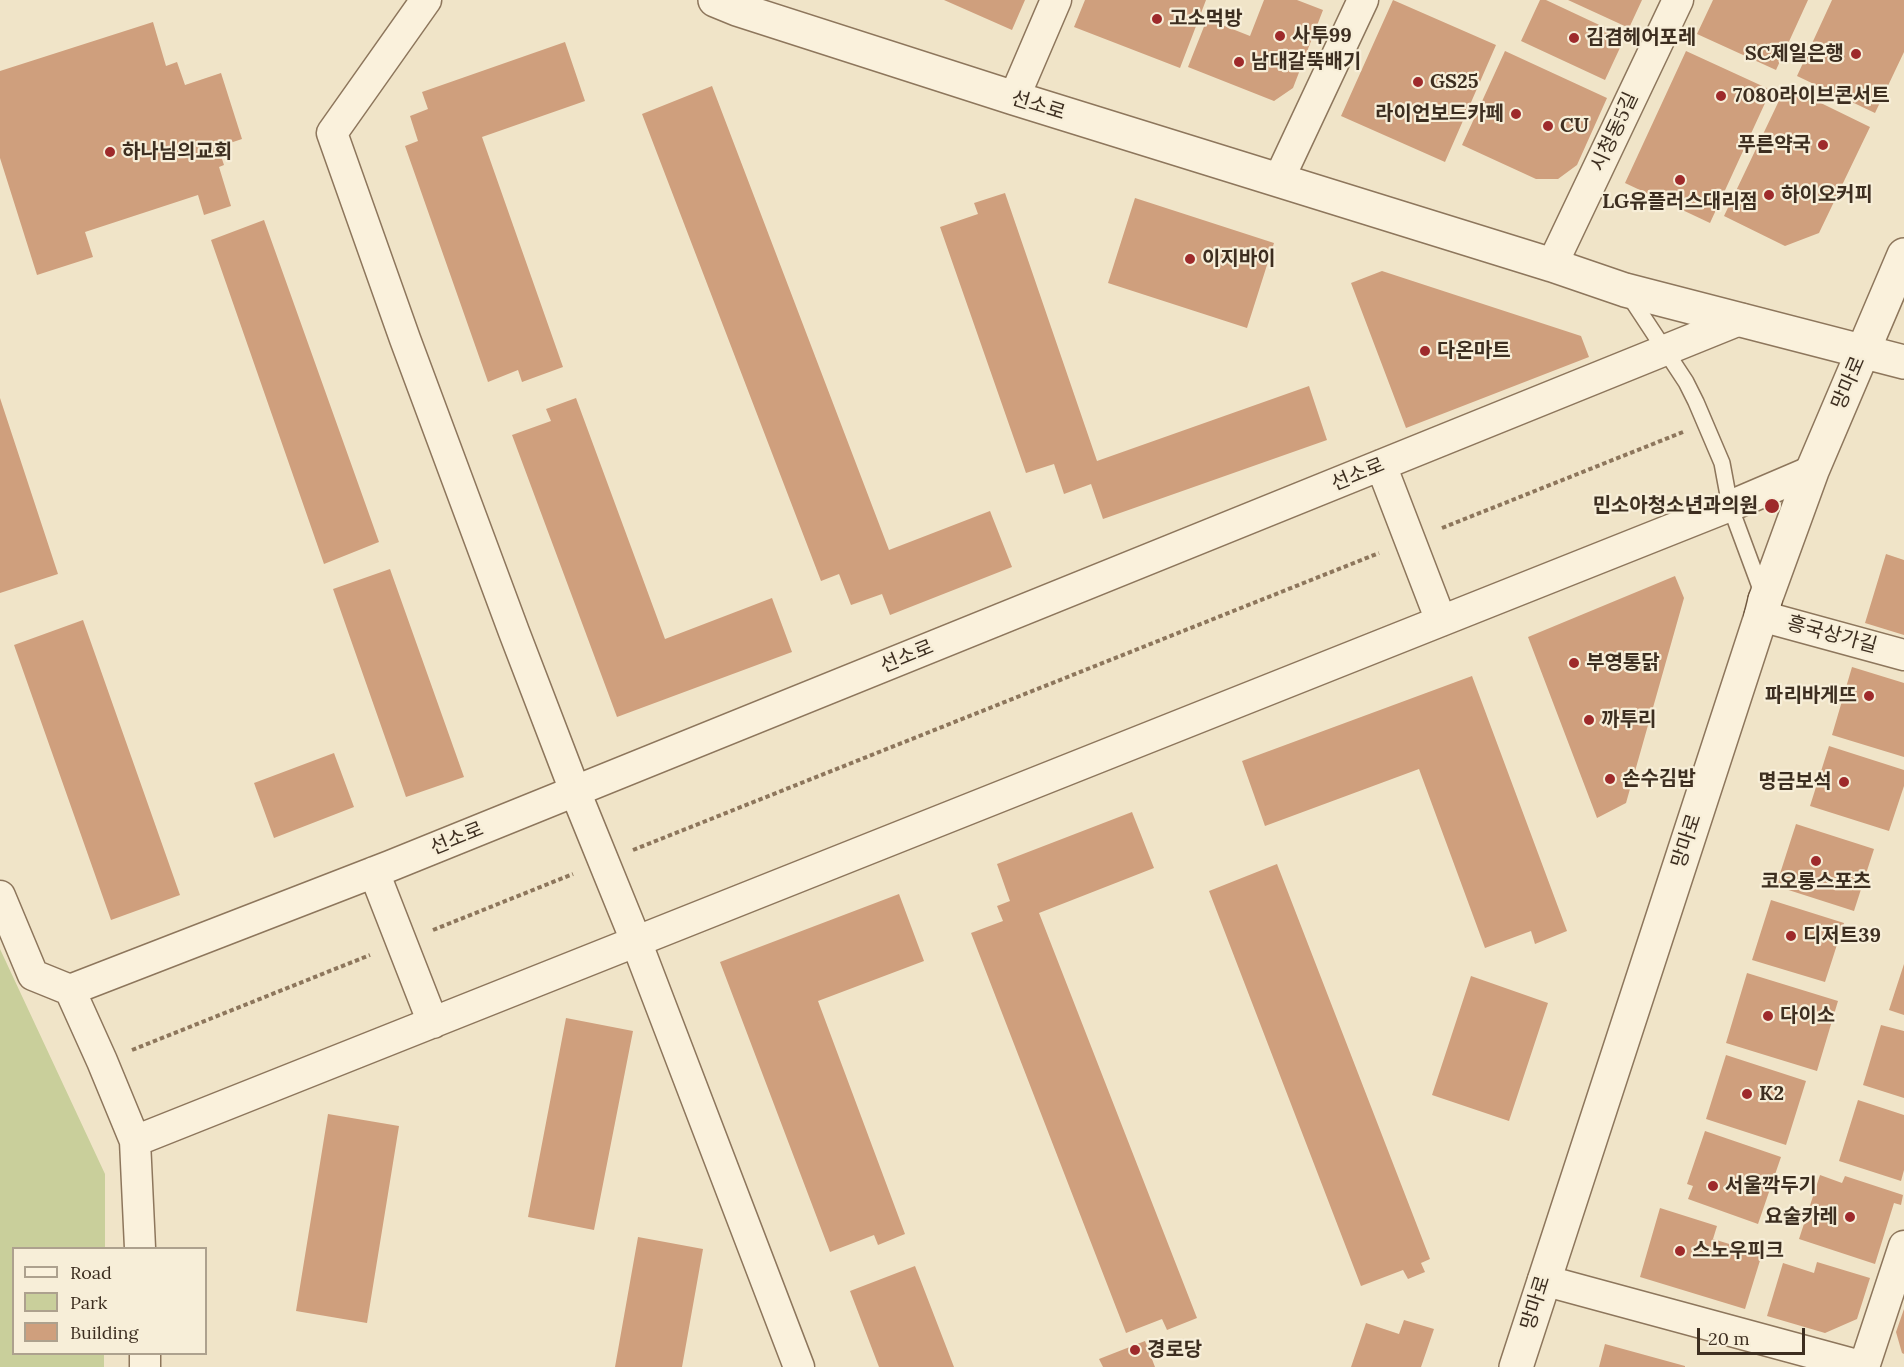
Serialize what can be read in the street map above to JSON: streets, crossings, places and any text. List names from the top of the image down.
{
  "streets": {
    "street": [
      "선소로",
      "시청동5길",
      "망마로",
      "흥국상가길"
    ]
  },
  "crossings": [
    ["선소로", "시청동5길"],
    ["선소로", "망마로"],
    ["망마로", "흥국상가길"]
  ],
  "places": [
    "고소먹방",
    "사투99",
    "김겸헤어포레",
    "SC제일은행",
    "남대갈뚝배기",
    "GS25",
    "7080라이브콘서트",
    "라이언보드카페",
    "CU",
    "푸른약국",
    "하나님의교회",
    "LG유플러스대리점",
    "하이오커피",
    "이지바이",
    "다온마트",
    "민소아청소년과의원",
    "부영통닭",
    "파리바게뜨",
    "까투리",
    "손수김밥",
    "명금보석",
    "코오롱스포츠",
    "디저트39",
    "다이소",
    "K2",
    "서울깍두기",
    "요술카레",
    "스노우피크",
    "경로당"
  ],
  "legend": ["Road", "Park", "Building"],
  "scale_bar": "20 m"
}
